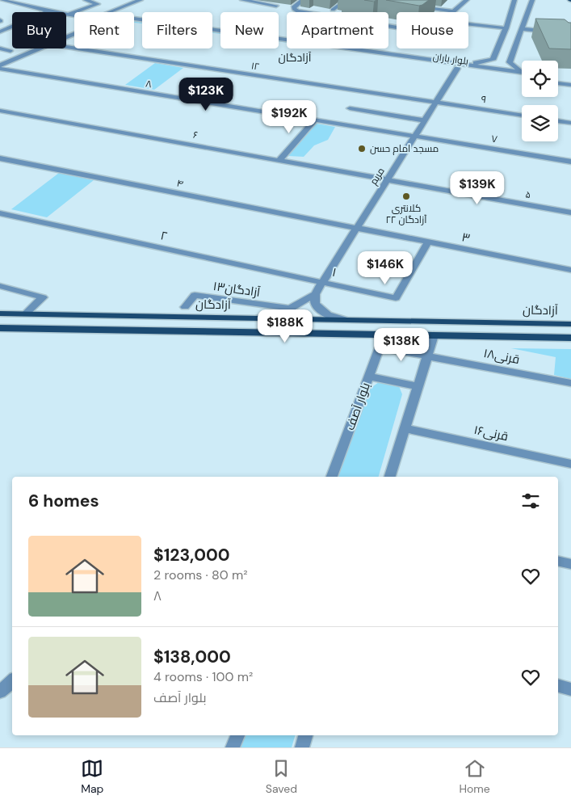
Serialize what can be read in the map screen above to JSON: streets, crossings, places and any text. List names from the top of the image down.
{
  "streets": {
    "main road": ["آزادگان"],
    "street": [
      "بلوار باران",
      "۱۲",
      "۸",
      "۹",
      "۶",
      "۷",
      "مریم",
      "۴",
      "۵",
      "۲",
      "۳",
      "۱",
      "آزادگان۱۳",
      "قرنی۱۸",
      "بلوار آصف",
      "قرنی۱۶"
    ]
  },
  "crossings": [
    ["بلوار باران", "مریم"],
    ["۱۲", "۹"],
    ["۱۲", "مریم"],
    ["۸", "۷"],
    ["۸", "مریم"],
    ["۹", "مریم"],
    ["۶", "مریم"],
    ["۶", "۵"],
    ["۷", "مریم"],
    ["مریم", "۴"],
    ["مریم", "۵"],
    ["مریم", "۲"],
    ["مریم", "۳"],
    ["مریم", "۱"],
    ["۴", "۳"],
    ["۲", "۱"],
    ["۳", "۱"],
    ["قرنی۱۸", "بلوار آصف"]
  ],
  "districts": ["آزادگان"],
  "places": ["مسجد امام حسن", "کلانتری ۲۲ آزادگان"],
  "page": {
    "chip": [
      "Buy",
      "Rent",
      "Filters",
      "New",
      "Apartment",
      "House"
    ],
    "price": [
      "$123K",
      "$192K",
      "$139K",
      "$146K",
      "$188K",
      "$138K"
    ],
    "heading": "6 homes",
    "list": [
      {
        "name": "$123,000",
        "note": "2 rooms · 80 m² · ۸"
      },
      {
        "name": "$138,000",
        "note": "4 rooms · 100 m² · بلوار آصف"
      }
    ],
    "tabs": ["Map", "Saved", "Home"]
  }
}
